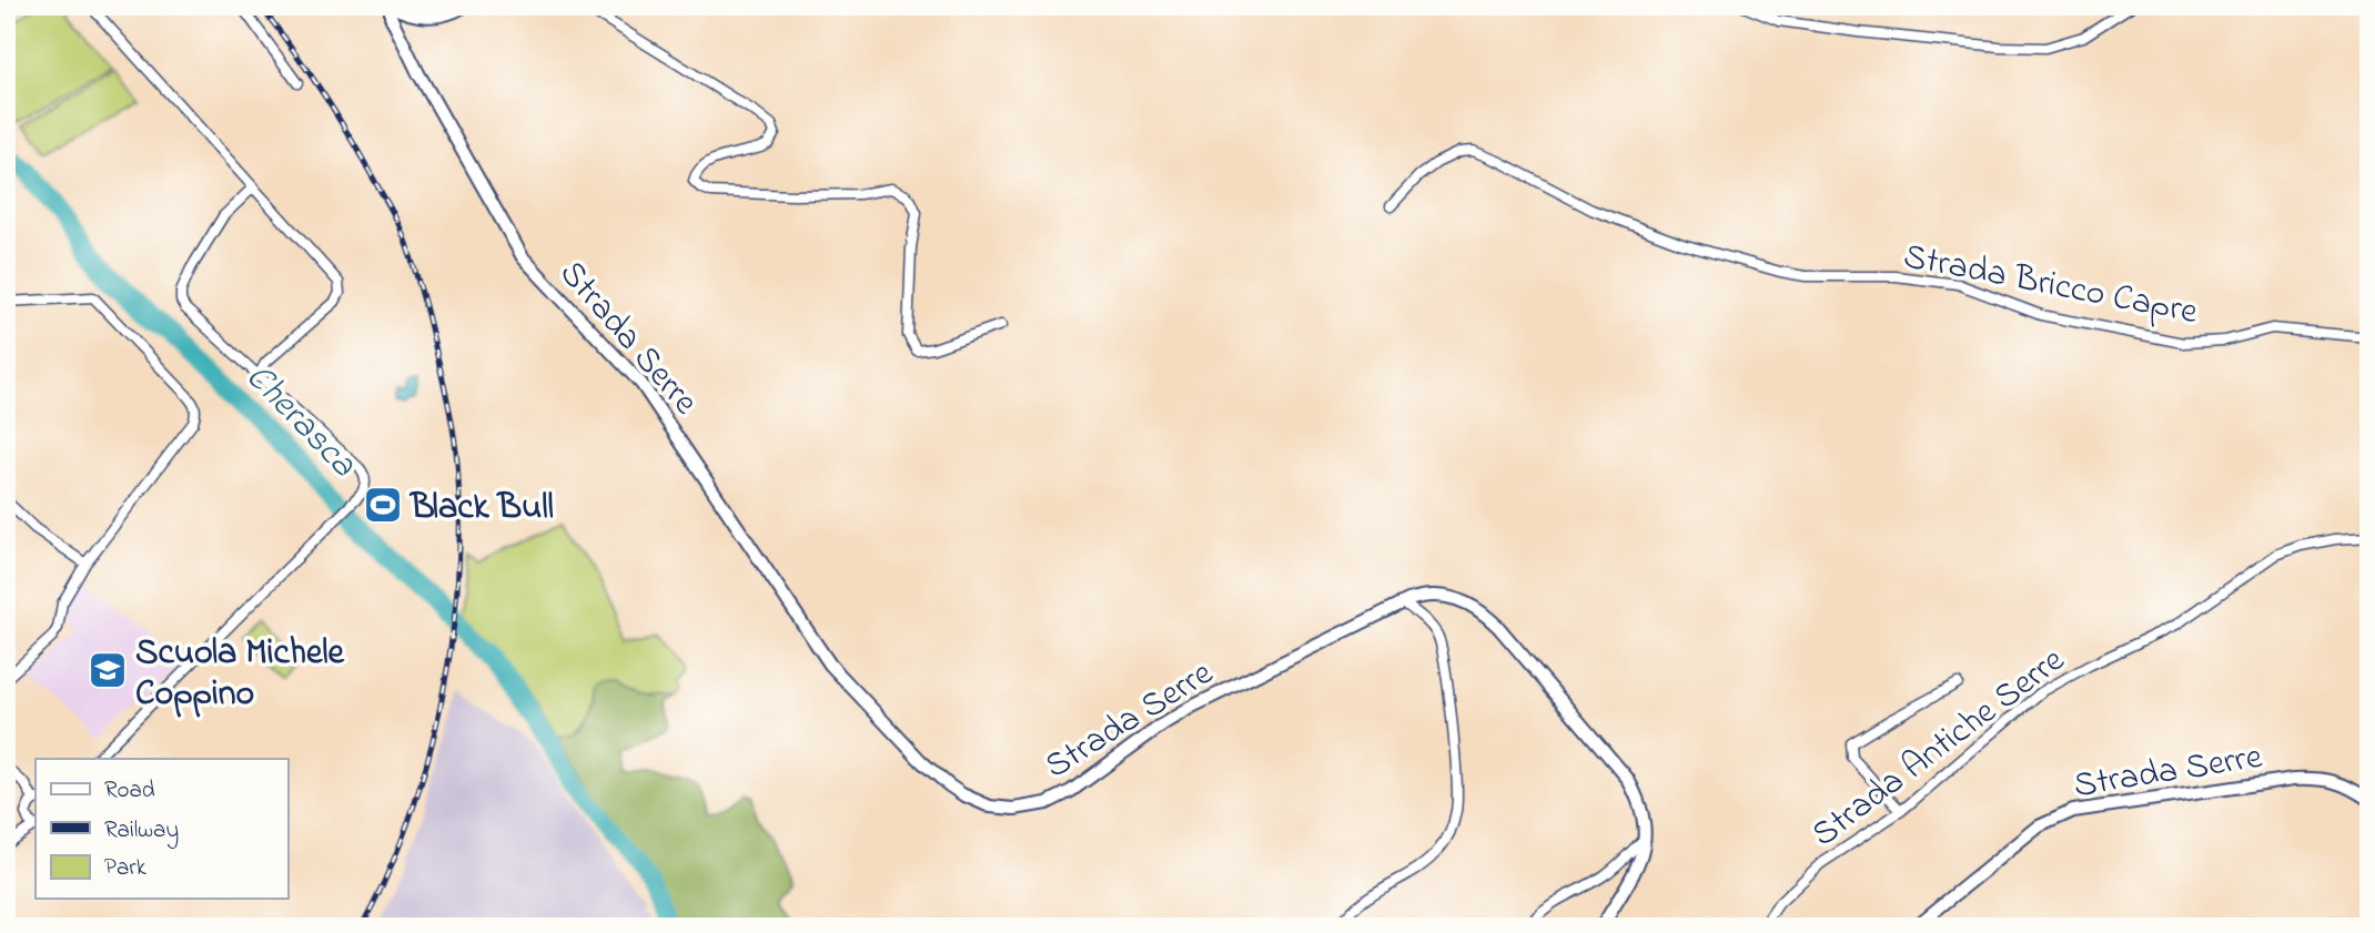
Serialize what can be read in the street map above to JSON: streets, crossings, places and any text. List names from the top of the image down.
{
  "streets": {
    "main road": ["Strada Serre"],
    "street": ["Strada Bricco Capre", "Strada Antiche Serre"]
  },
  "water": ["Cherasca"],
  "places": {
    "sports": ["Black Bull"],
    "school or university": ["Scuola Michele Coppino"]
  },
  "legend": ["Road", "Railway", "Park"]
}
